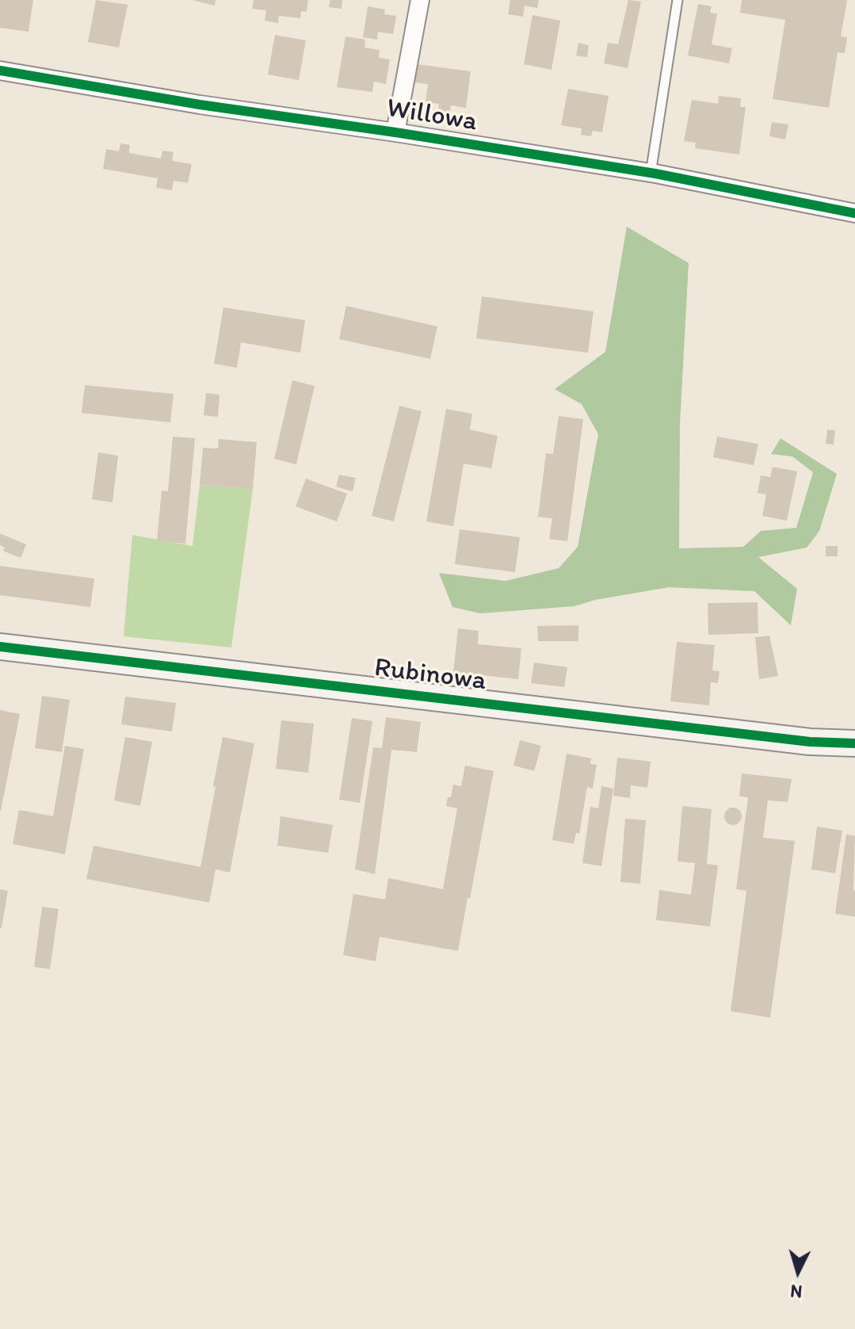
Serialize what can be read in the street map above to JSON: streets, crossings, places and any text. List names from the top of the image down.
{
  "streets": {
    "street": ["Willowa", "Rubinowa"]
  },
  "north": "bottom"
}
